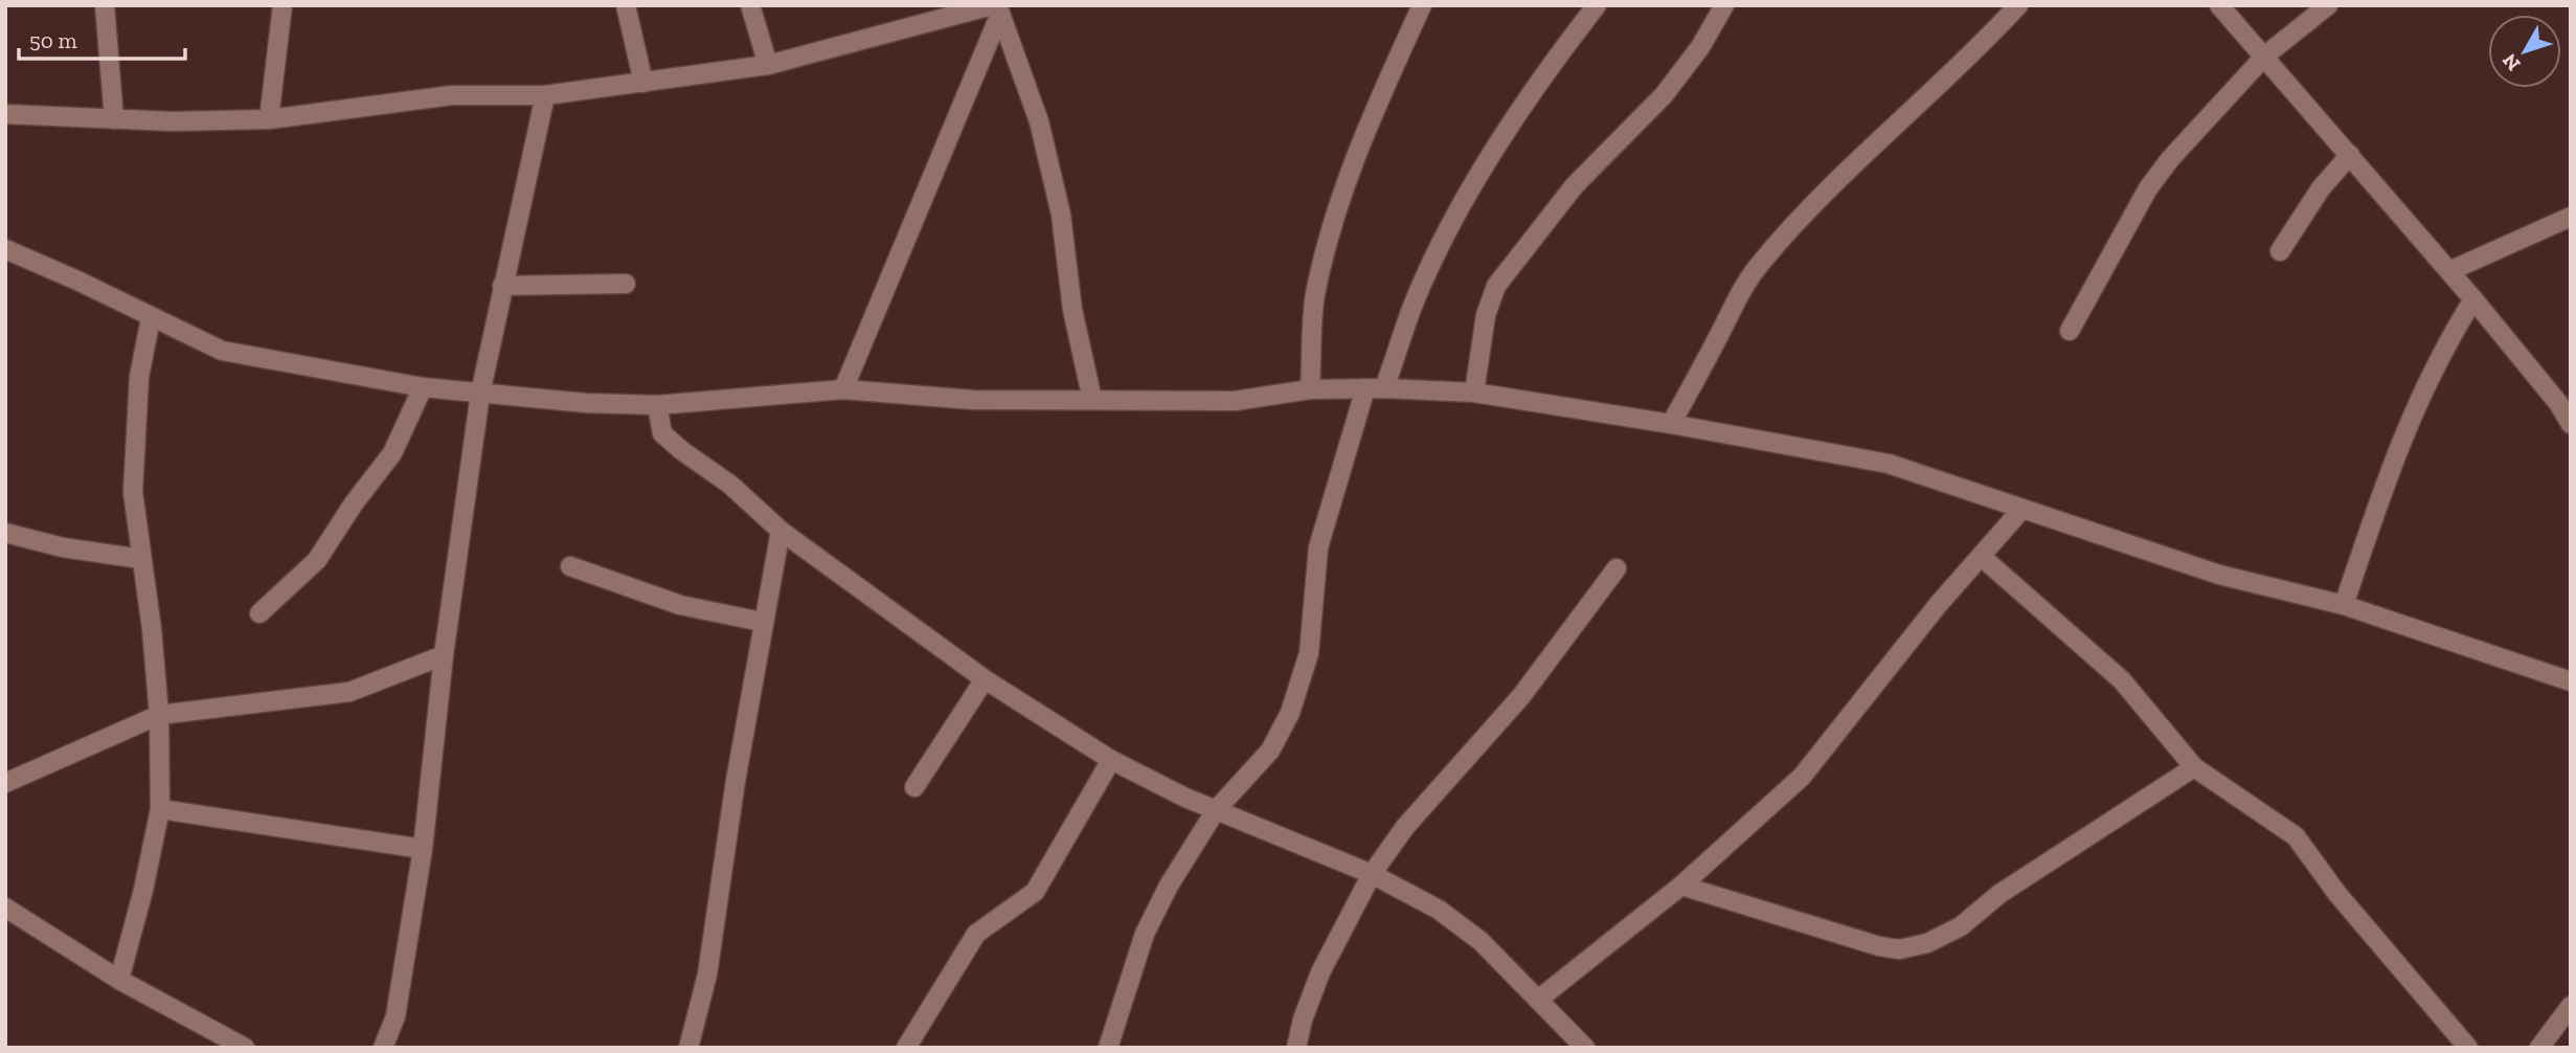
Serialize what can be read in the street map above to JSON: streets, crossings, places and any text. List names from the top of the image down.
{
  "scale_bar": "50 m",
  "north": "bottom left"
}
